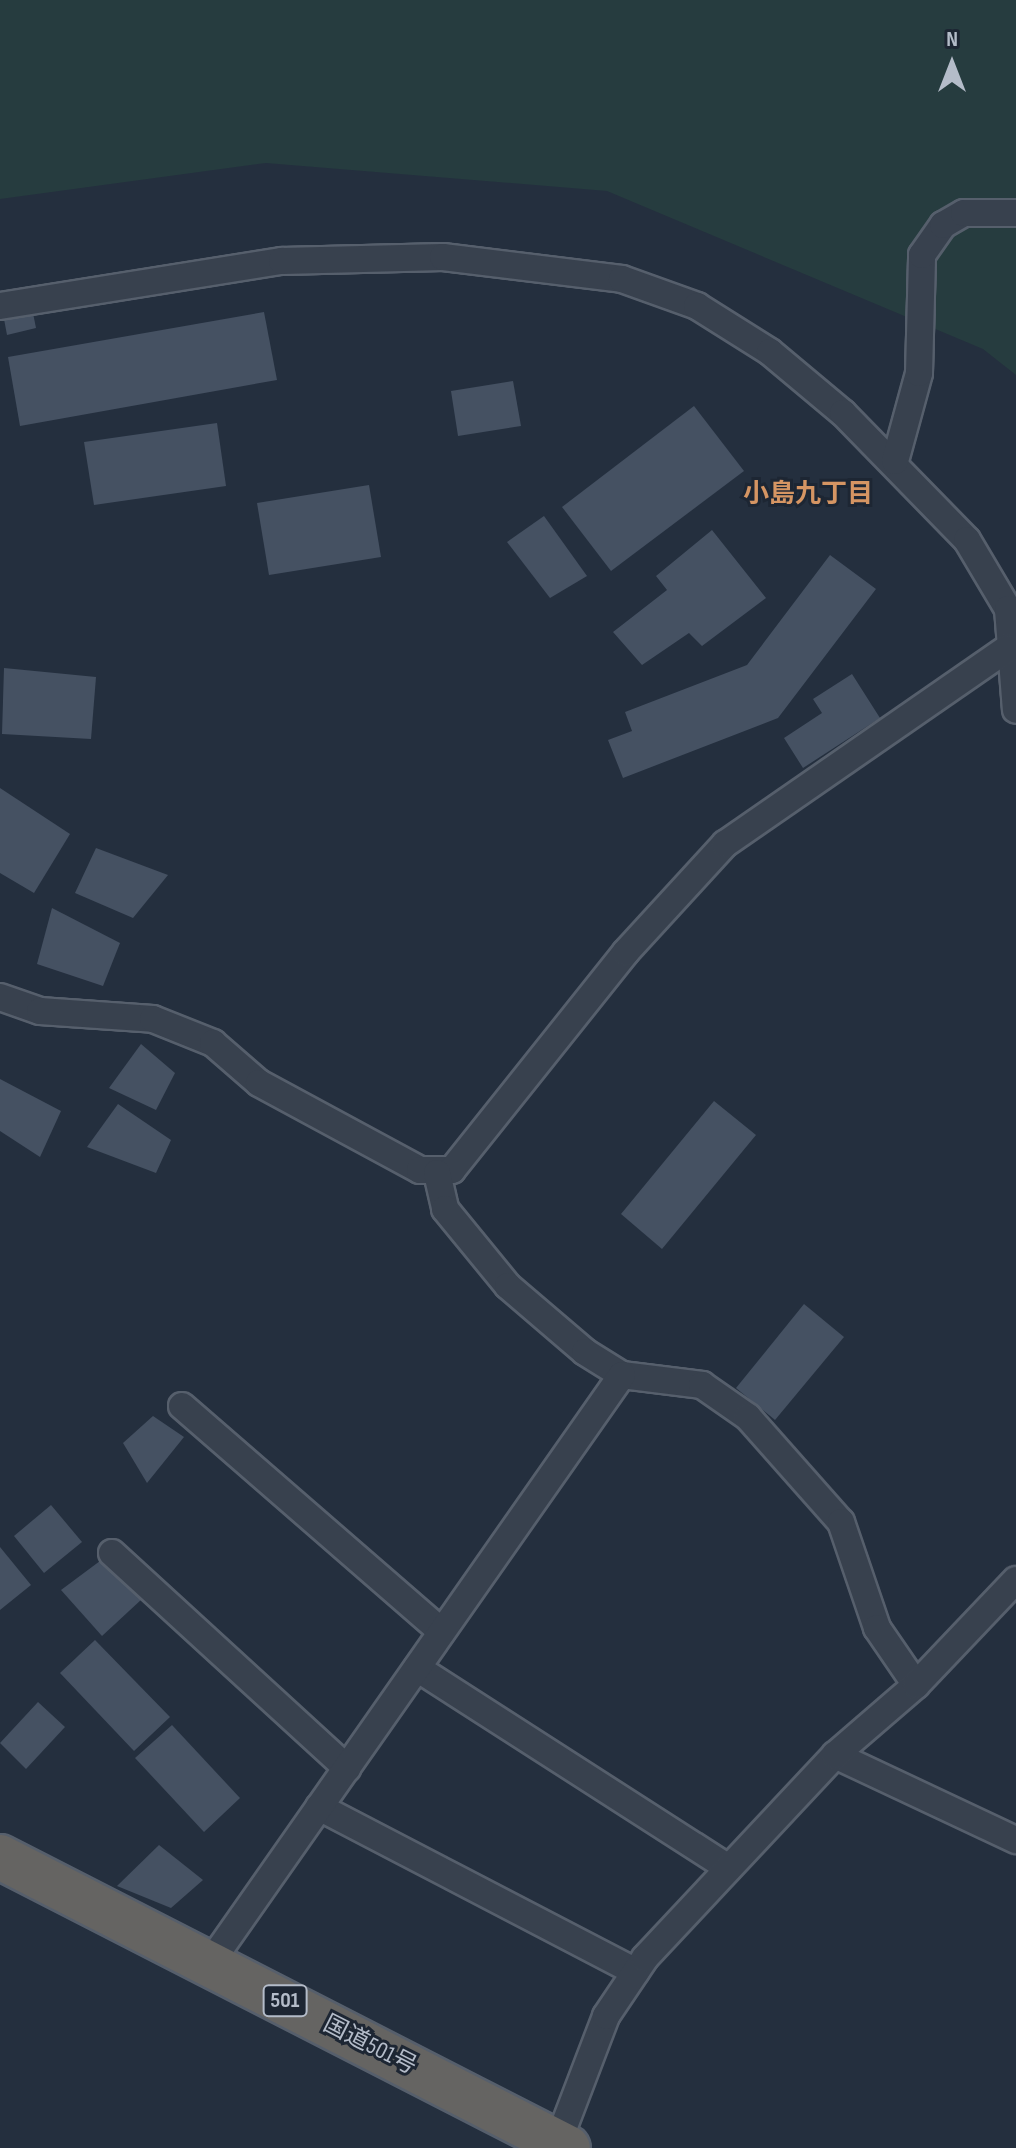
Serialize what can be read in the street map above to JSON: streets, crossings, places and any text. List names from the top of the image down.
{
  "streets": {
    "highway": ["501", "国道501号"]
  },
  "districts": ["小島九丁目"],
  "north": "top"
}
